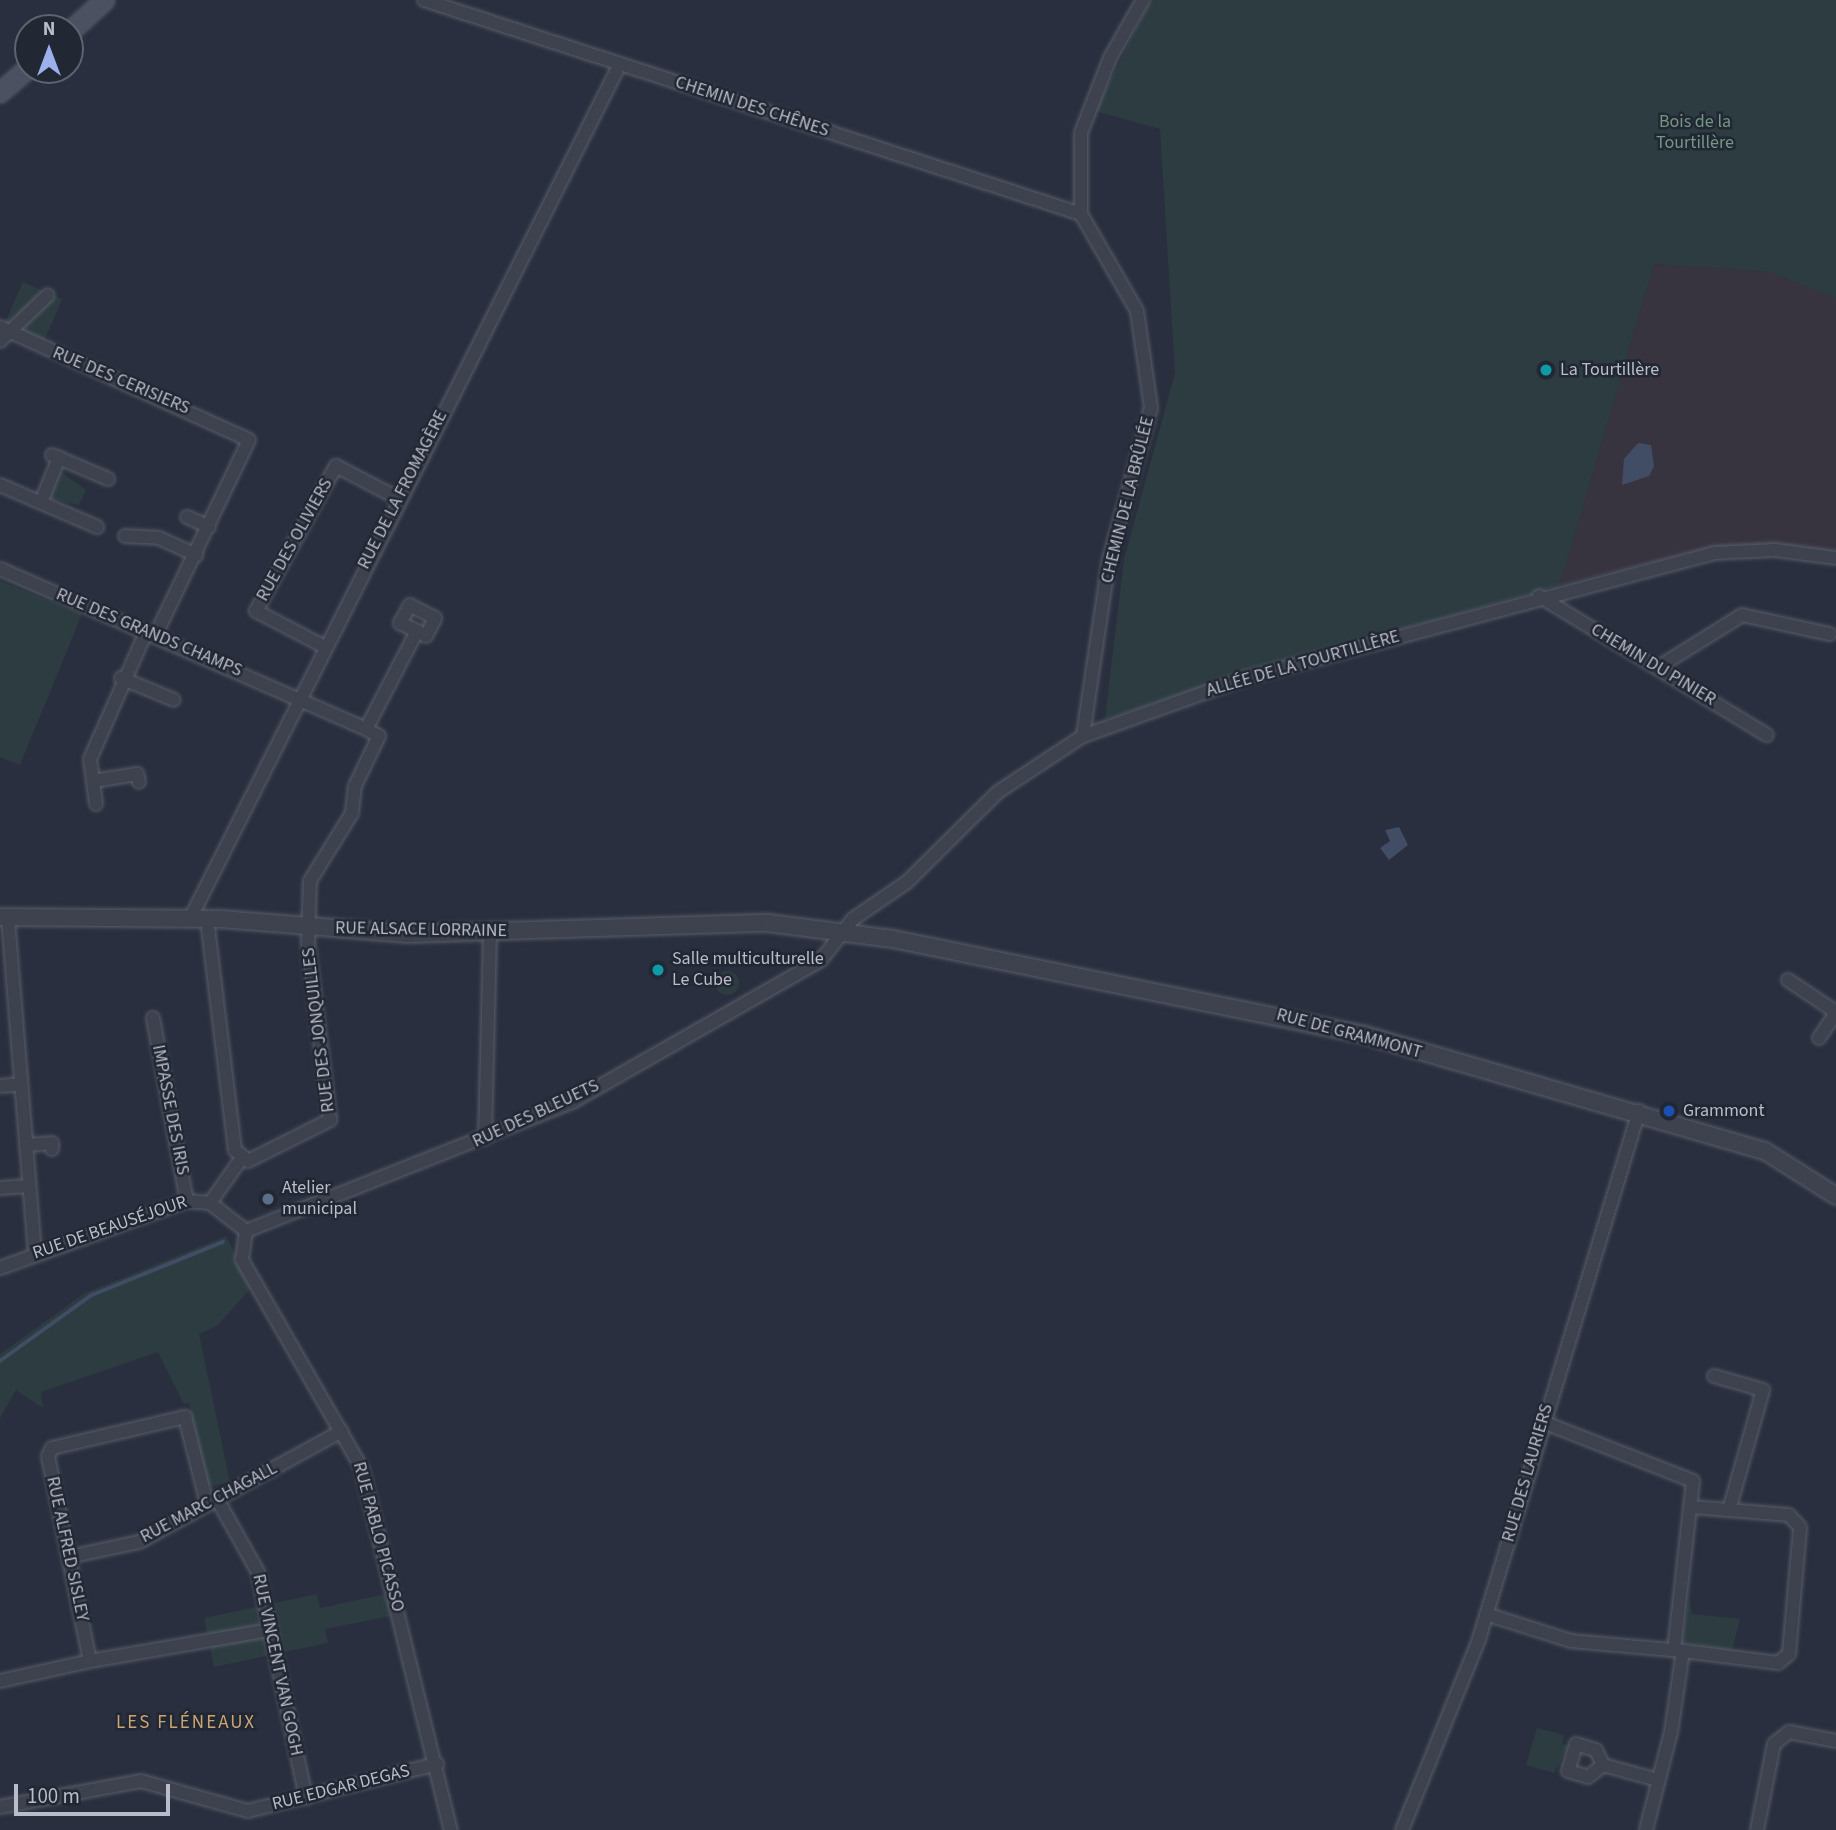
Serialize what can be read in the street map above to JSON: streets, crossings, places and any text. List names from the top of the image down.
{
  "streets": {
    "street": [
      "CHEMIN DES CHÊNES",
      "RUE DES CERISIERS",
      "RUE DE LA FROMAGÈRE",
      "CHEMIN DE LA BRÛLÉE",
      "RUE DES OLIVIERS",
      "RUE DES GRANDS CHAMPS",
      "ALLÉE DE LA TOURTILLÈRE",
      "CHEMIN DU PINIER",
      "RUE ALSACE LORRAINE",
      "RUE DES JONQUILLES",
      "RUE DE GRAMMONT",
      "IMPASSE DES IRIS",
      "RUE DES BLEUETS",
      "RUE DE BEAUSÉJOUR",
      "RUE DES LAURIERS",
      "RUE MARC CHAGALL",
      "RUE PABLO PICASSO",
      "RUE ALFRED SISLEY",
      "RUE VINCENT VAN GOGH",
      "RUE EDGAR DEGAS"
    ]
  },
  "crossings": [
    ["CHEMIN DES CHÊNES", "RUE DE LA FROMAGÈRE"],
    ["CHEMIN DES CHÊNES", "CHEMIN DE LA BRÛLÉE"],
    ["RUE DE LA FROMAGÈRE", "RUE DES OLIVIERS"],
    ["RUE DE LA FROMAGÈRE", "RUE DES GRANDS CHAMPS"],
    ["RUE DE LA FROMAGÈRE", "RUE ALSACE LORRAINE"],
    ["CHEMIN DE LA BRÛLÉE", "ALLÉE DE LA TOURTILLÈRE"],
    ["ALLÉE DE LA TOURTILLÈRE", "CHEMIN DU PINIER"],
    ["ALLÉE DE LA TOURTILLÈRE", "RUE ALSACE LORRAINE"],
    ["ALLÉE DE LA TOURTILLÈRE", "RUE DE GRAMMONT"],
    ["ALLÉE DE LA TOURTILLÈRE", "RUE DES BLEUETS"],
    ["RUE ALSACE LORRAINE", "RUE DES JONQUILLES"],
    ["RUE ALSACE LORRAINE", "RUE DE GRAMMONT"],
    ["RUE ALSACE LORRAINE", "RUE DES BLEUETS"],
    ["RUE DES JONQUILLES", "RUE DE BEAUSÉJOUR"],
    ["RUE DE GRAMMONT", "RUE DES BLEUETS"],
    ["RUE DE GRAMMONT", "RUE DES LAURIERS"],
    ["IMPASSE DES IRIS", "RUE DE BEAUSÉJOUR"],
    ["RUE DES BLEUETS", "RUE PABLO PICASSO"],
    ["RUE MARC CHAGALL", "RUE PABLO PICASSO"],
    ["RUE MARC CHAGALL", "RUE ALFRED SISLEY"],
    ["RUE MARC CHAGALL", "RUE VINCENT VAN GOGH"],
    ["RUE PABLO PICASSO", "RUE EDGAR DEGAS"],
    ["RUE ALFRED SISLEY", "RUE VINCENT VAN GOGH"],
    ["RUE VINCENT VAN GOGH", "RUE EDGAR DEGAS"]
  ],
  "districts": ["LES FLÉNEAUX"],
  "parks": ["Bois de la Tourtillère"],
  "places": [
    "La Tourtillère",
    "Salle multiculturelle Le Cube",
    "Grammont",
    "Atelier municipal"
  ],
  "scale_bar": "100 m",
  "north": "top"
}
